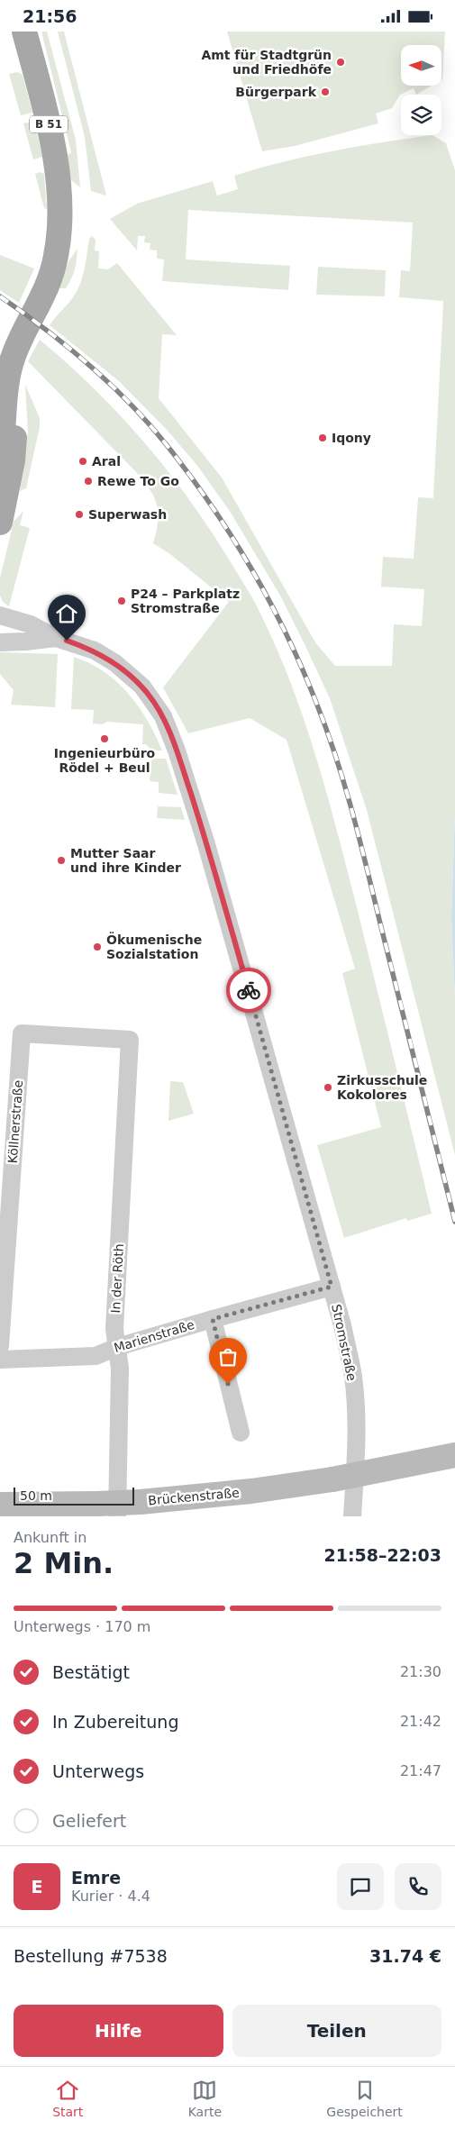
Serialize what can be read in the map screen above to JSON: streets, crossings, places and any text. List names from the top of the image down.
{
  "streets": {
    "main road": ["B 51", "Brückenstraße"],
    "street": [
      "Köllnerstraße",
      "In der Röth",
      "Marienstraße",
      "Stromstraße"
    ]
  },
  "crossings": [
    ["Köllnerstraße", "In der Röth"],
    ["In der Röth", "Marienstraße"],
    ["In der Röth", "Brückenstraße"],
    ["Marienstraße", "Stromstraße"]
  ],
  "places": [
    "Amt für Stadtgrün und Friedhöfe",
    "Bürgerpark",
    "Iqony",
    "Aral",
    "Rewe To Go",
    "Superwash",
    "P24 – Parkplatz Stromstraße",
    "Ingenieurbüro Rödel + Beul",
    "Mutter Saar und ihre Kinder",
    "Ökumenische Sozialstation",
    "Zirkusschule Kokolores"
  ],
  "scale_bar": "50 m",
  "north": "left",
  "page": {
    "status": "21:56",
    "scale": "50 m",
    "heading": ["2 Min.", "Ankunft in", "21:58–22:03"],
    "panel": [
      "Emre",
      "Kurier · 4.4",
      "Bestellung #7538",
      "31.74 €"
    ],
    "bar": "Unterwegs · 170 m",
    "list": [
      ["Bestätigt", "21:30"],
      ["In Zubereitung", "21:42"],
      ["Unterwegs", "21:47"],
      "Geliefert"
    ],
    "round": "E",
    "buttons": ["Hilfe", "Teilen"],
    "tabs": ["Start", "Karte", "Gespeichert"]
  }
}
